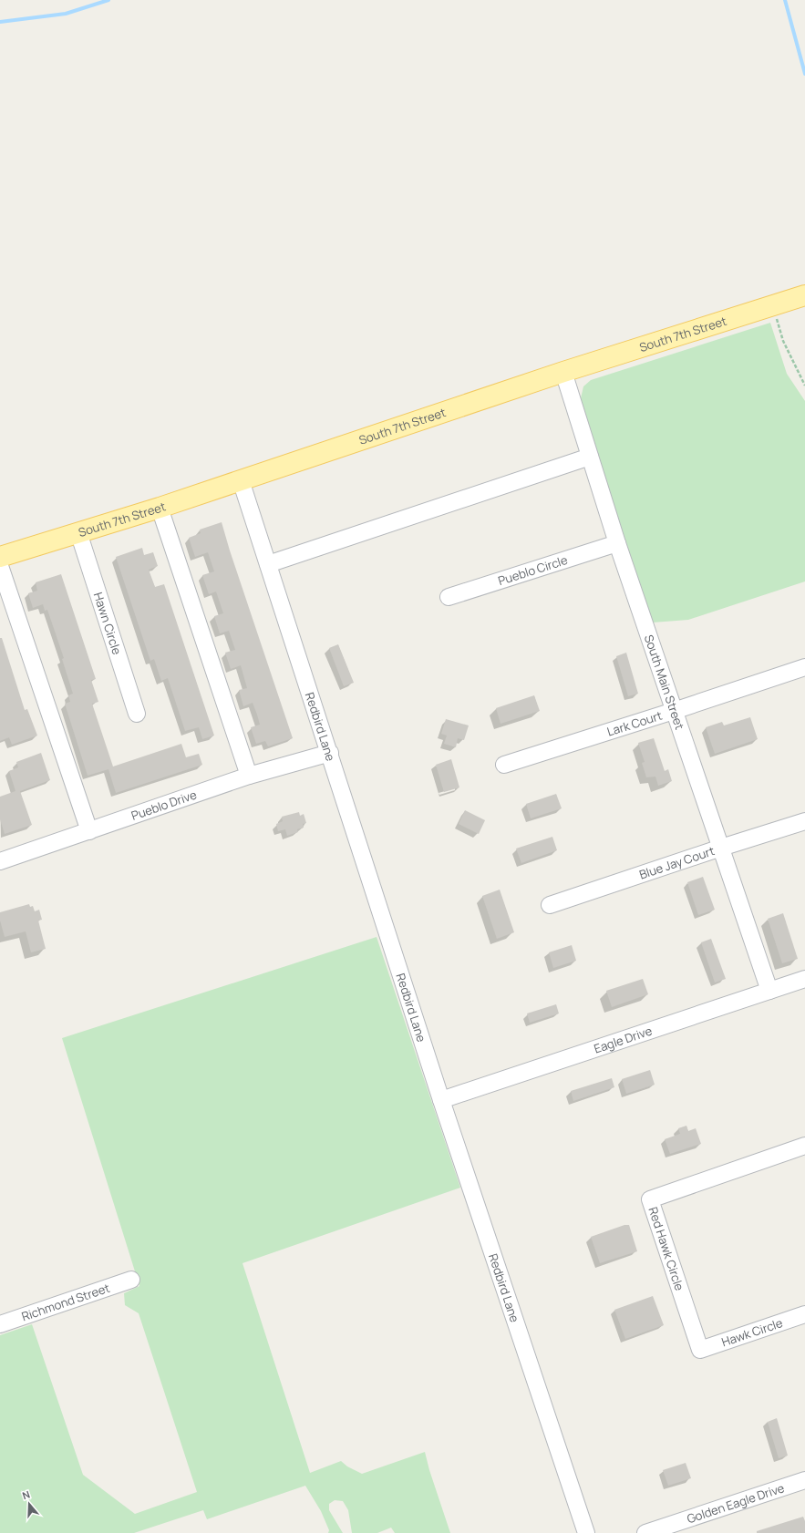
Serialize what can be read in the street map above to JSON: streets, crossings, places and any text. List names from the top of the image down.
{
  "streets": {
    "main road": ["South 7th Street"],
    "street": [
      "Pueblo Circle",
      "Hawn Circle",
      "South Main Street",
      "Lark Court",
      "Redbird Lane",
      "Pueblo Drive",
      "Blue Jay Court",
      "Eagle Drive",
      "Red Hawk Circle",
      "Richmond Street",
      "Hawk Circle",
      "Golden Eagle Drive"
    ]
  },
  "crossings": [
    ["South 7th Street", "Hawn Circle"],
    ["South 7th Street", "South Main Street"],
    ["South 7th Street", "Redbird Lane"],
    ["Pueblo Circle", "South Main Street"],
    ["South Main Street", "Lark Court"],
    ["South Main Street", "Blue Jay Court"],
    ["South Main Street", "Eagle Drive"],
    ["Redbird Lane", "Pueblo Drive"],
    ["Redbird Lane", "Eagle Drive"],
    ["Red Hawk Circle", "Hawk Circle"]
  ],
  "north": "top"
}
